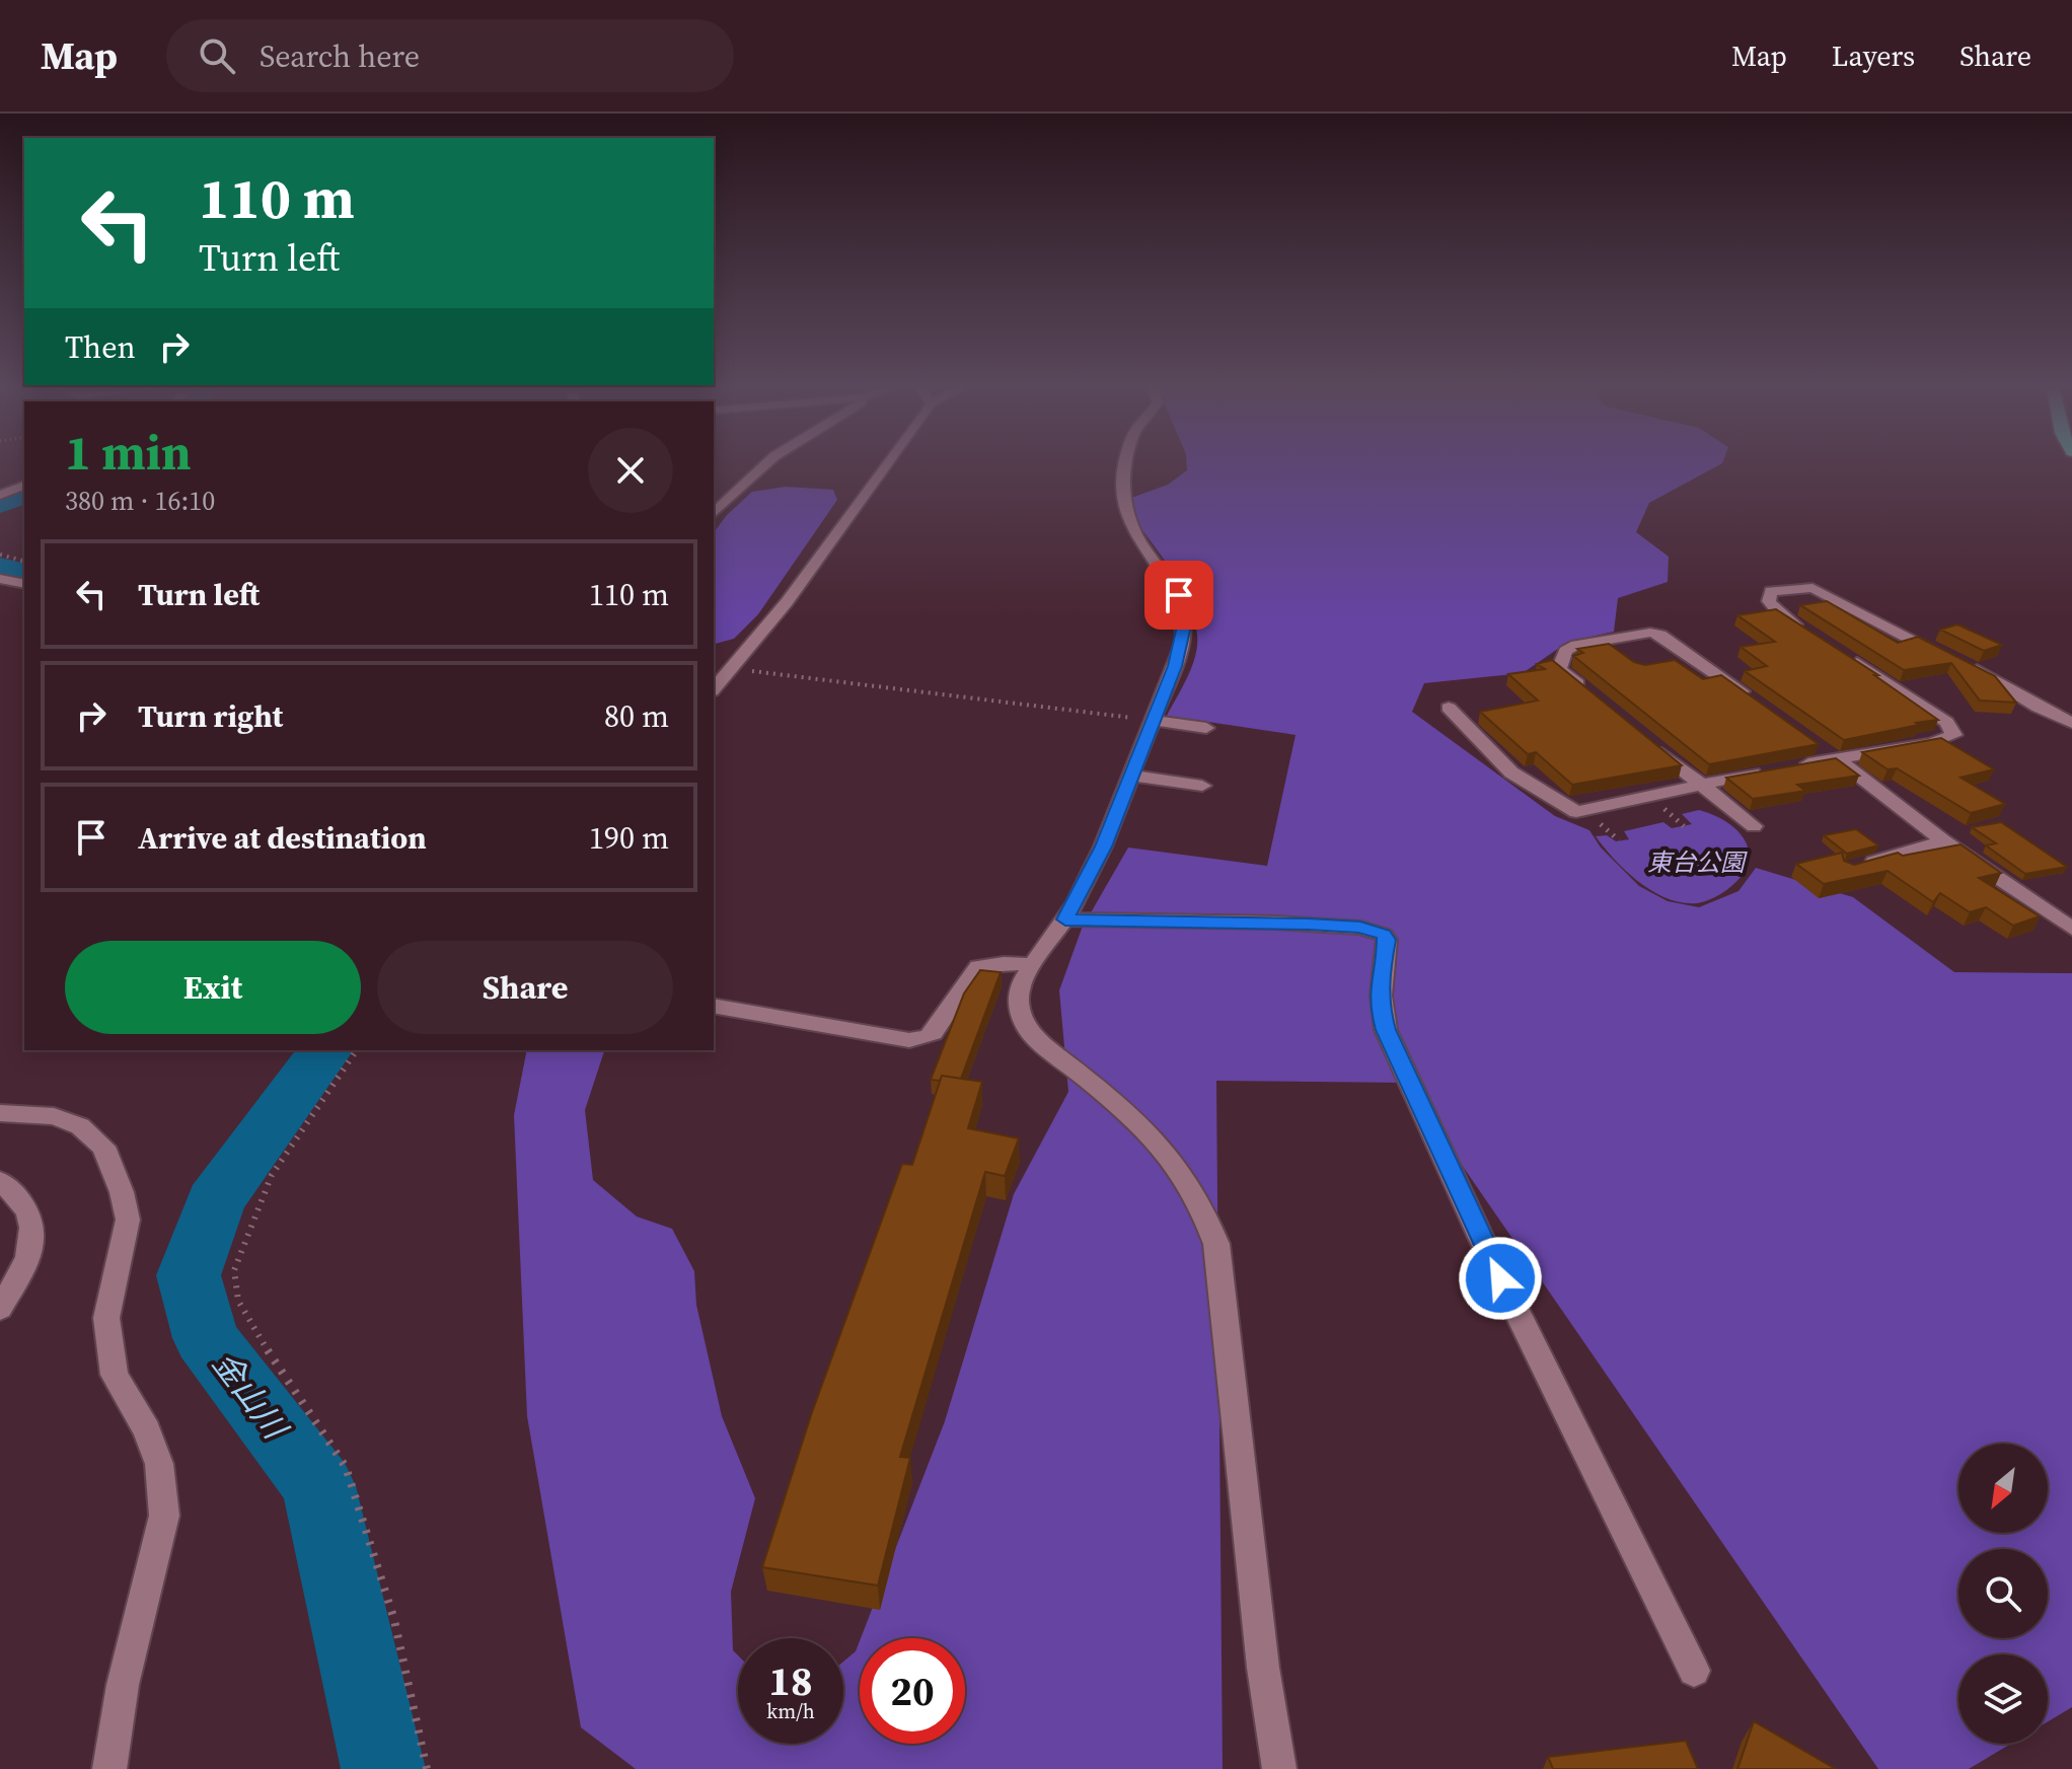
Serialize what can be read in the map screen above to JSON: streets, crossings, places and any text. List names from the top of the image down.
{
  "water": ["金山川"],
  "parks": ["東台公園"],
  "north": "bottom left",
  "page": {
    "header": "Map",
    "search": "Search here",
    "nav": ["Map", "Layers", "Share"],
    "turn": ["110 m", "Turn left"],
    "then": "Then",
    "heading": ["1 min", "380 m · 16:10"],
    "list": [
      {
        "name": "Turn left",
        "value": "110 m"
      },
      {
        "name": "Turn right",
        "value": "80 m"
      },
      {
        "name": "Arrive at destination",
        "value": "190 m"
      }
    ],
    "buttons": ["Exit", "Share"],
    "speed": "18 km/h",
    "limit": "20"
  }
}
